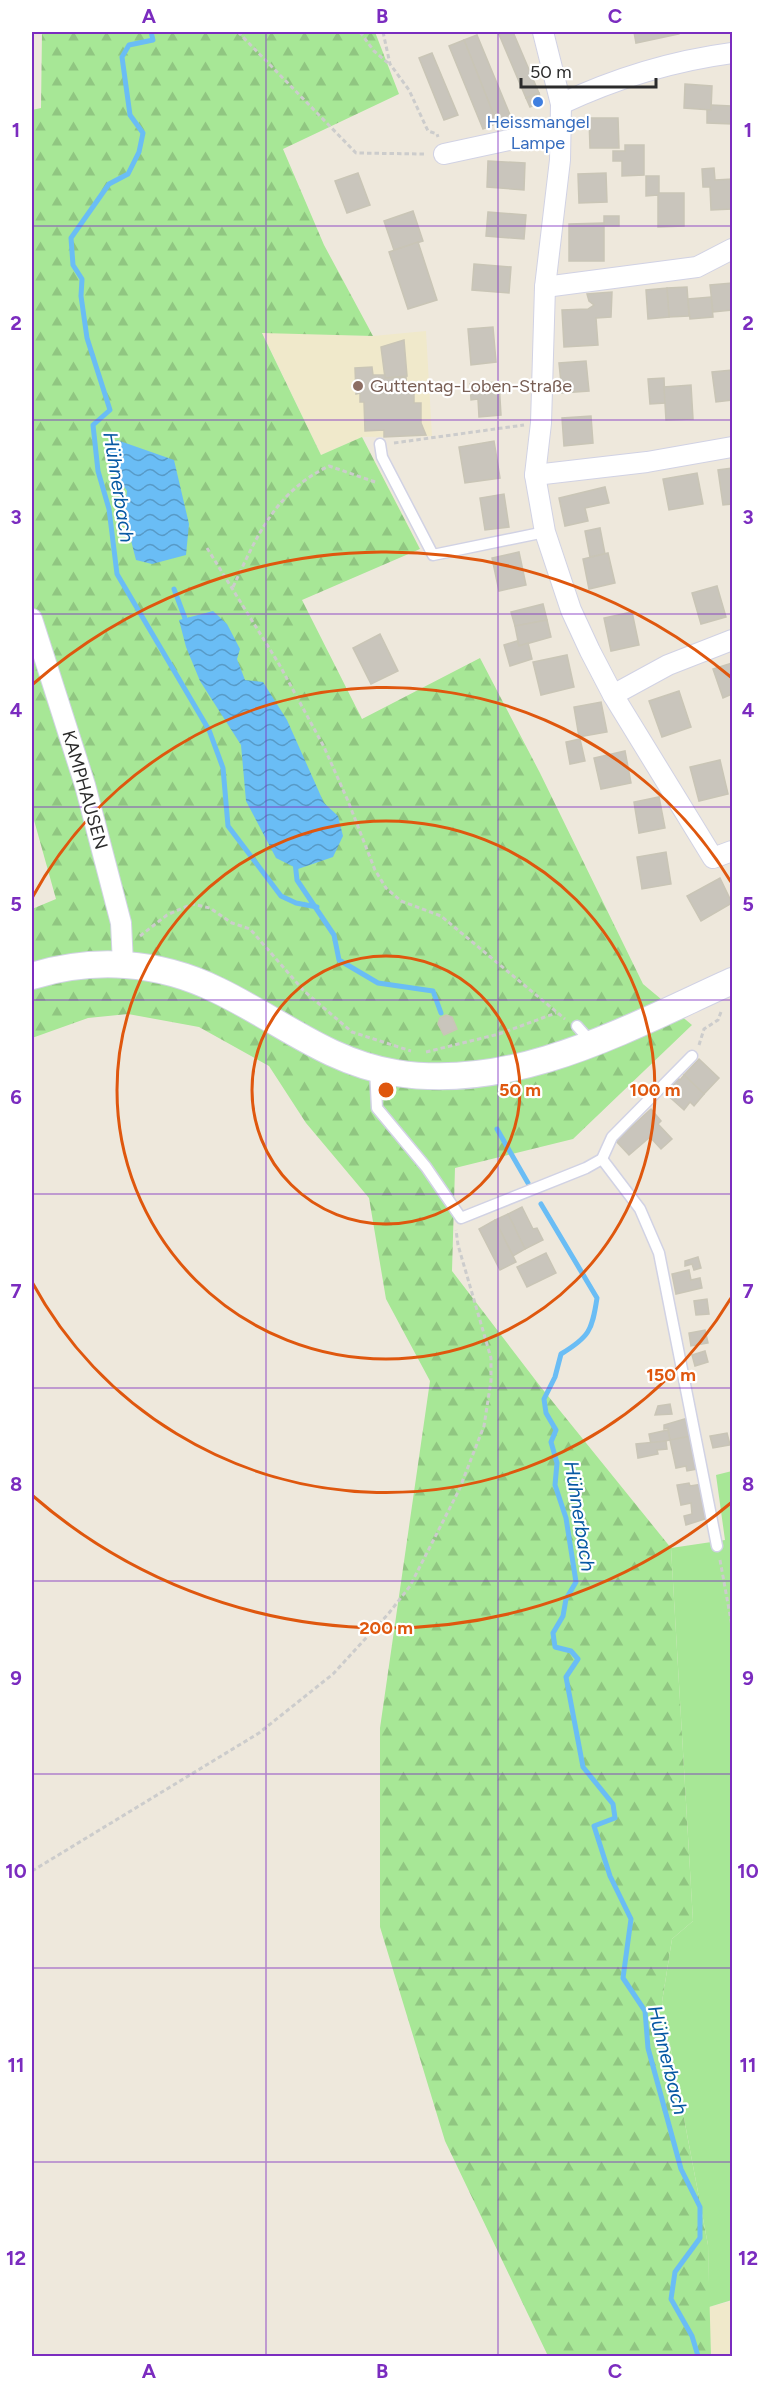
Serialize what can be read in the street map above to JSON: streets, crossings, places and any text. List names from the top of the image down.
{
  "streets": {
    "street": ["KAMPHAUSEN"]
  },
  "water": ["Hühnerbach"],
  "places": ["Heissmangel Lampe", "Guttentag-Loben-Straße"],
  "scale_bar": "50 m",
  "grid": {
    "columns": ["A", "B", "C"],
    "rows": [
      "1",
      "2",
      "3",
      "4",
      "5",
      "6",
      "7",
      "8",
      "9",
      "10",
      "11",
      "12"
    ]
  },
  "rings": [
    "50 m",
    "100 m",
    "150 m",
    "200 m"
  ]
}
